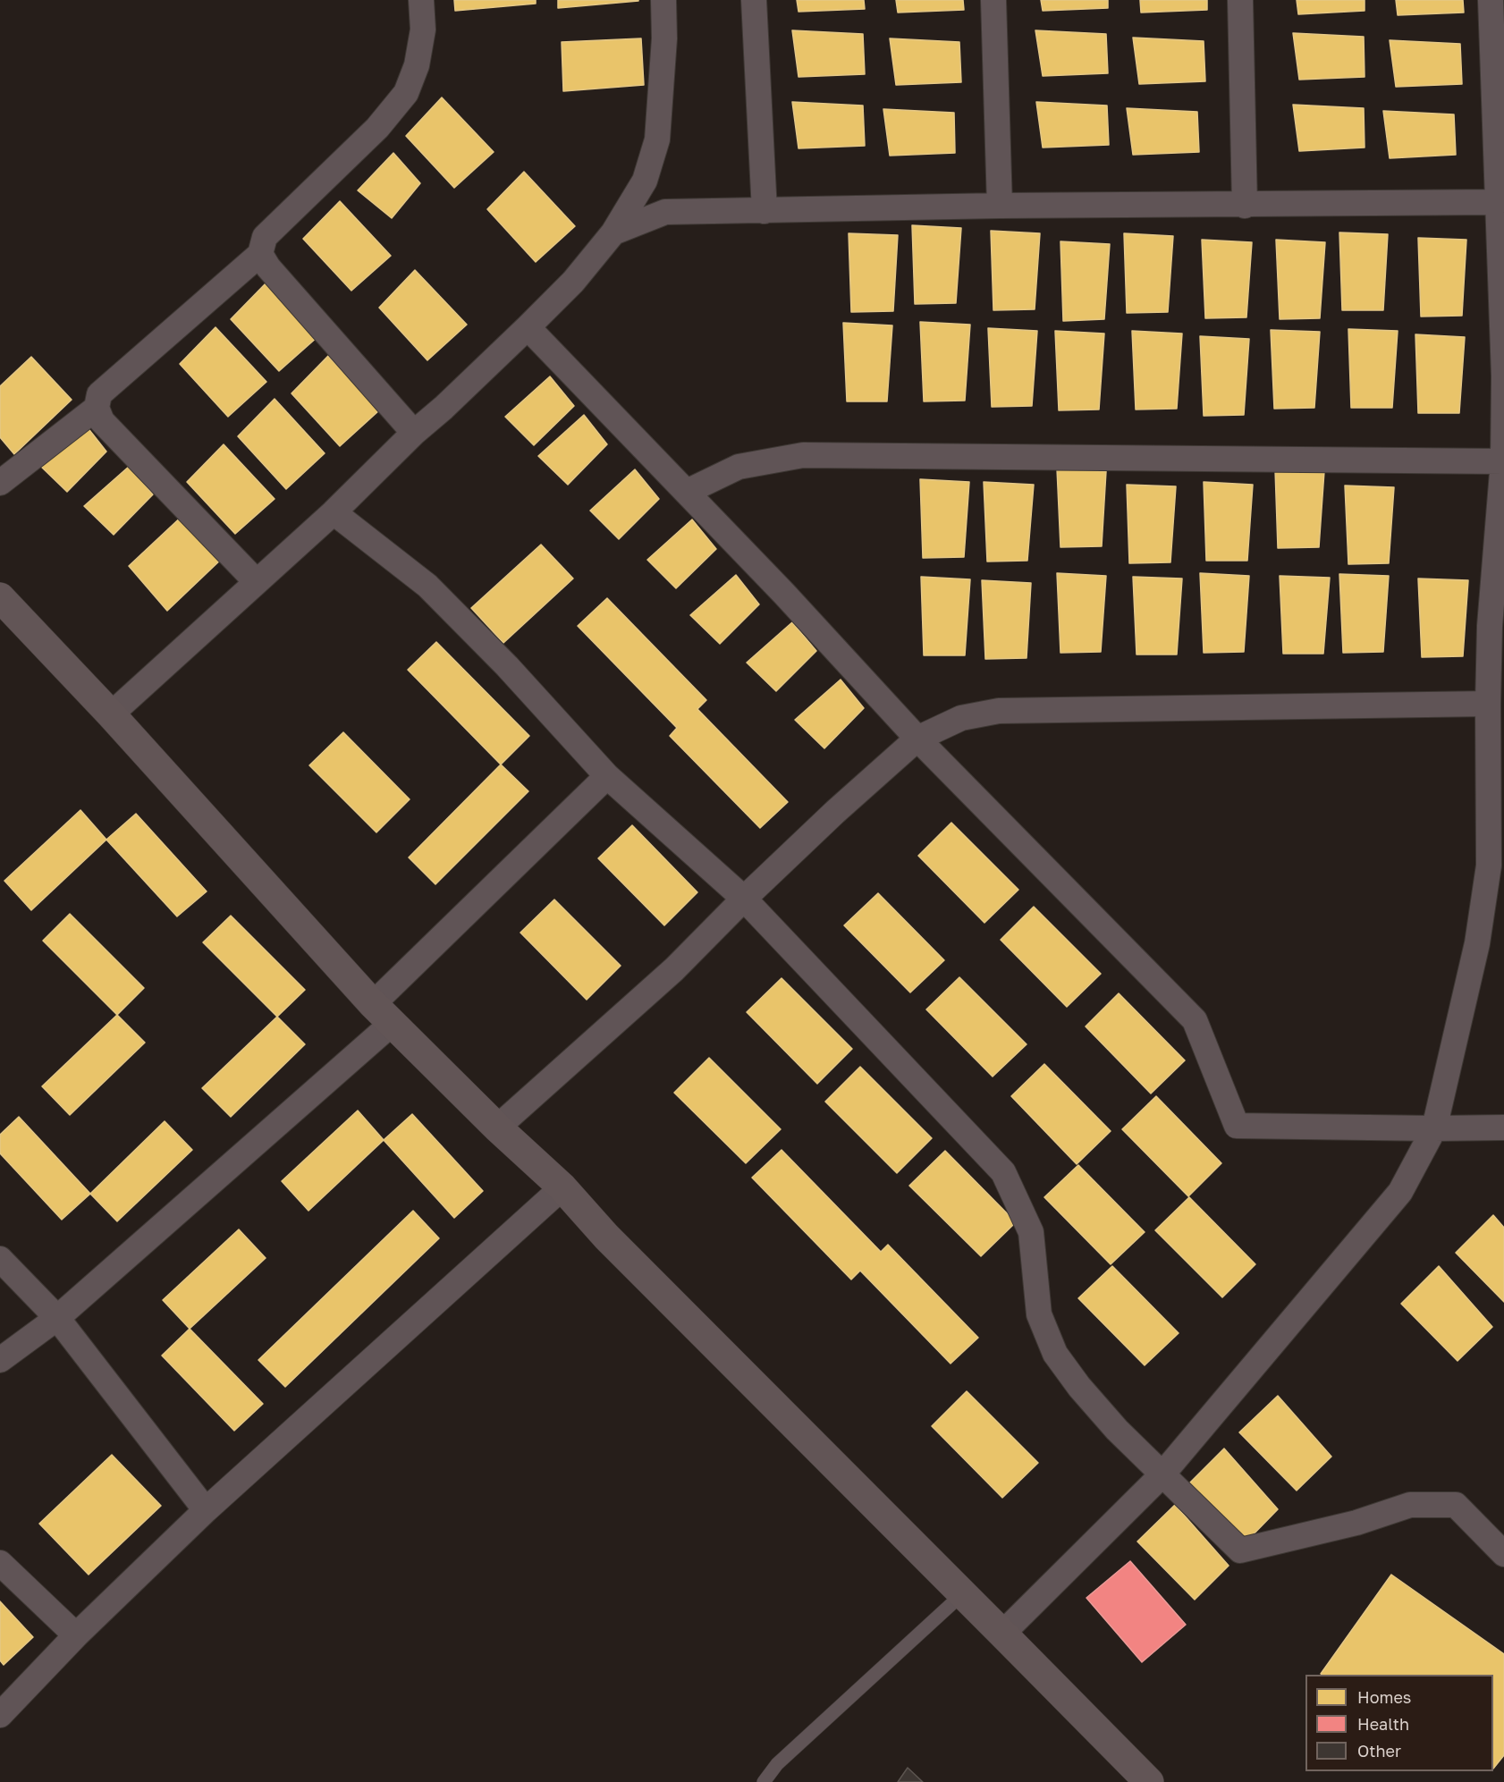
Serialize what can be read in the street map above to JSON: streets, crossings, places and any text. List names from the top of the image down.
{
  "legend": ["Homes", "Health", "Other"]
}
